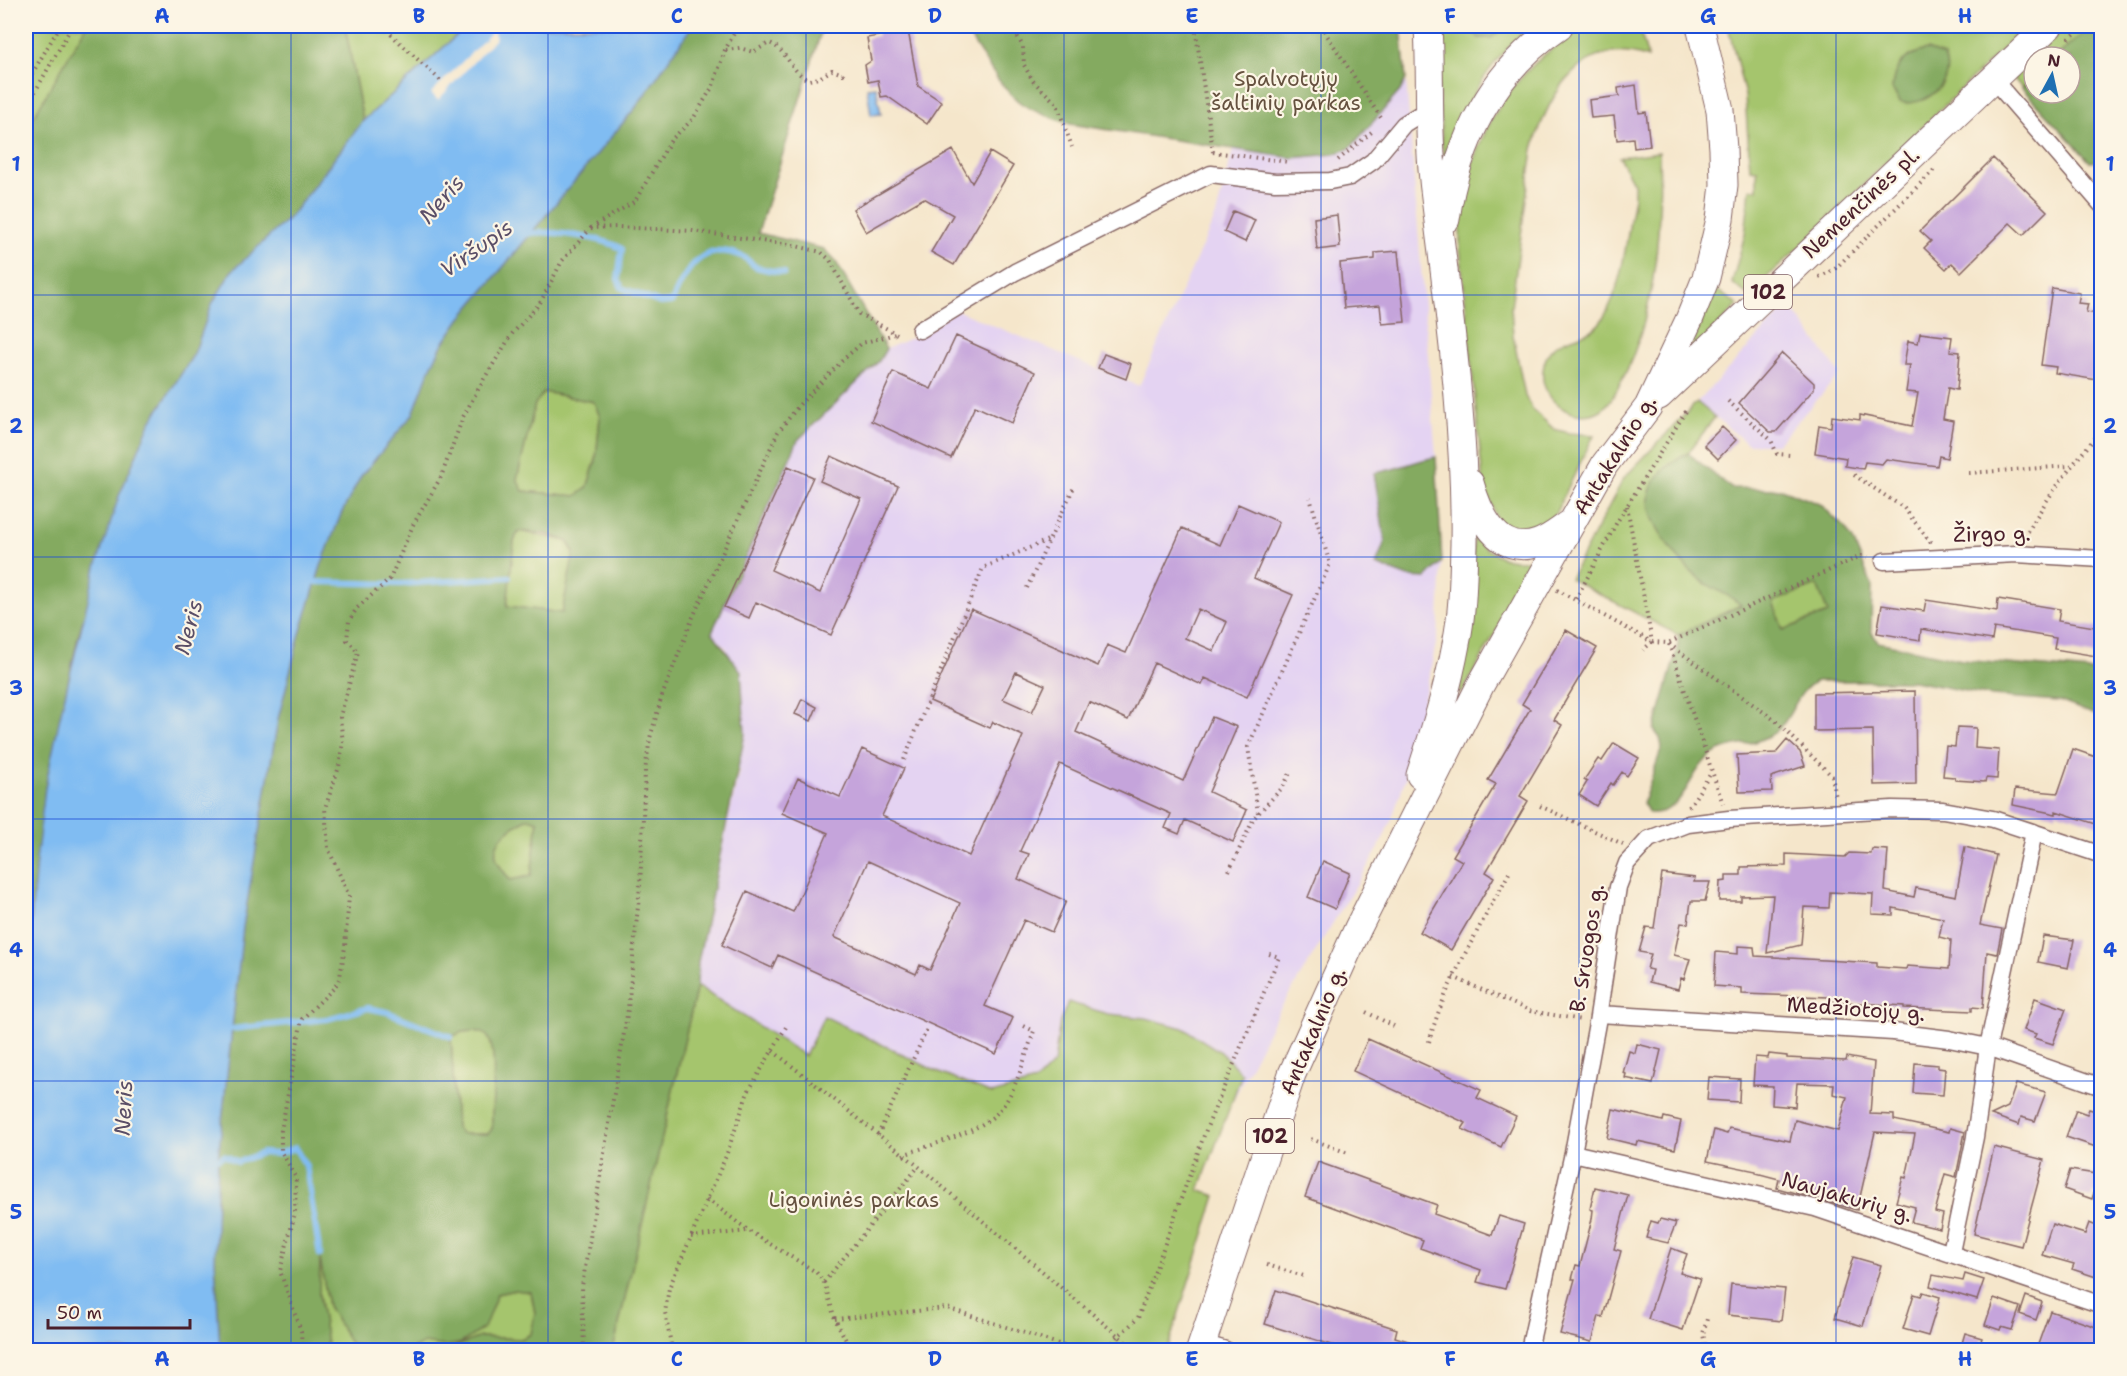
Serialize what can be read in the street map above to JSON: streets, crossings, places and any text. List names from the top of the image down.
{
  "streets": {
    "main road": ["Nemenčinės pl.", "102", "Antakalnio g."],
    "street": [
      "Žirgo g.",
      "B. Sruogos g.",
      "Medžiotojų g.",
      "Naujakurių g."
    ]
  },
  "crossings": [
    ["Nemenčinės pl.", "Antakalnio g."],
    ["102", "Antakalnio g."],
    ["B. Sruogos g.", "Medžiotojų g."],
    ["B. Sruogos g.", "Naujakurių g."]
  ],
  "water": ["Neris", "Viršupis"],
  "parks": ["Spalvotųjų šaltinių parkas", "Ligoninės parkas"],
  "scale_bar": "50 m",
  "north": "top",
  "grid": {
    "columns": [
      "A",
      "B",
      "C",
      "D",
      "E",
      "F",
      "G",
      "H"
    ],
    "rows": [
      "1",
      "2",
      "3",
      "4",
      "5"
    ]
  }
}
